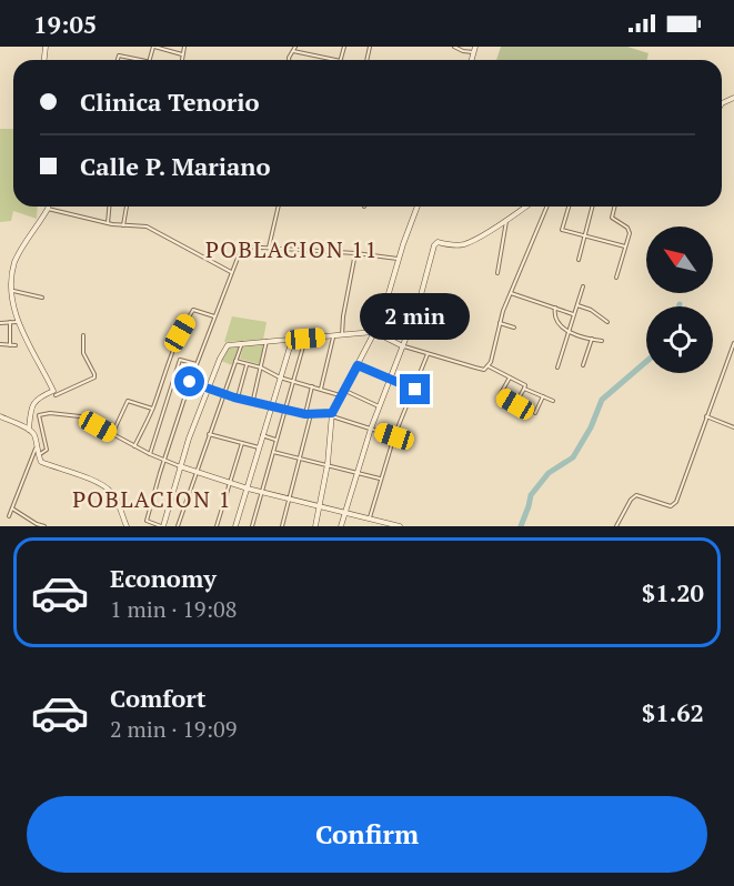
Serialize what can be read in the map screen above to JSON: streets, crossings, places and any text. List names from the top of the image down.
{
  "districts": ["POBLACION 11", "POBLACION 1"],
  "north": "top left",
  "page": {
    "status": "19:05",
    "banner": ["Clinica Tenorio", "Calle P. Mariano"],
    "bubble": "2 min",
    "list": [
      {
        "name": "Economy",
        "note": "1 min · 19:08",
        "value": "$1.20"
      },
      {
        "name": "Comfort",
        "note": "2 min · 19:09",
        "value": "$1.62"
      }
    ],
    "buttons": "Confirm"
  }
}
